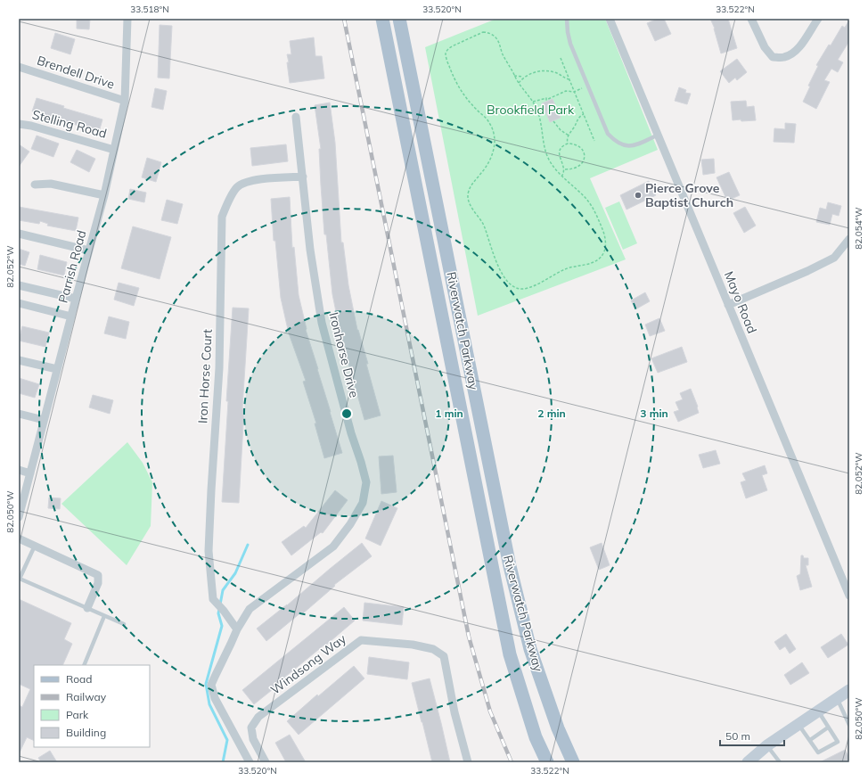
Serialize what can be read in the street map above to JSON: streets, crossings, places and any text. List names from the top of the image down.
{
  "streets": {
    "main road": ["Riverwatch Parkway"],
    "street": [
      "Brendell Drive",
      "Stelling Road",
      "Parrish Road",
      "Mayo Road",
      "Ironhorse Drive",
      "Iron Horse Court",
      "Windsong Way"
    ]
  },
  "crossings": [
    ["Brendell Drive", "Parrish Road"],
    ["Stelling Road", "Parrish Road"],
    ["Ironhorse Drive", "Iron Horse Court"]
  ],
  "parks": ["Brookfield Park"],
  "places": ["Pierce Grove Baptist Church"],
  "legend": [
    "Road",
    "Railway",
    "Park",
    "Building"
  ],
  "scale_bar": "50 m",
  "coordinates": [
    "33.518°N",
    "33.520°N",
    "33.522°N",
    "82.054°W",
    "82.052°W",
    "82.050°W"
  ],
  "rings": ["1 min", "2 min", "3 min"]
}
